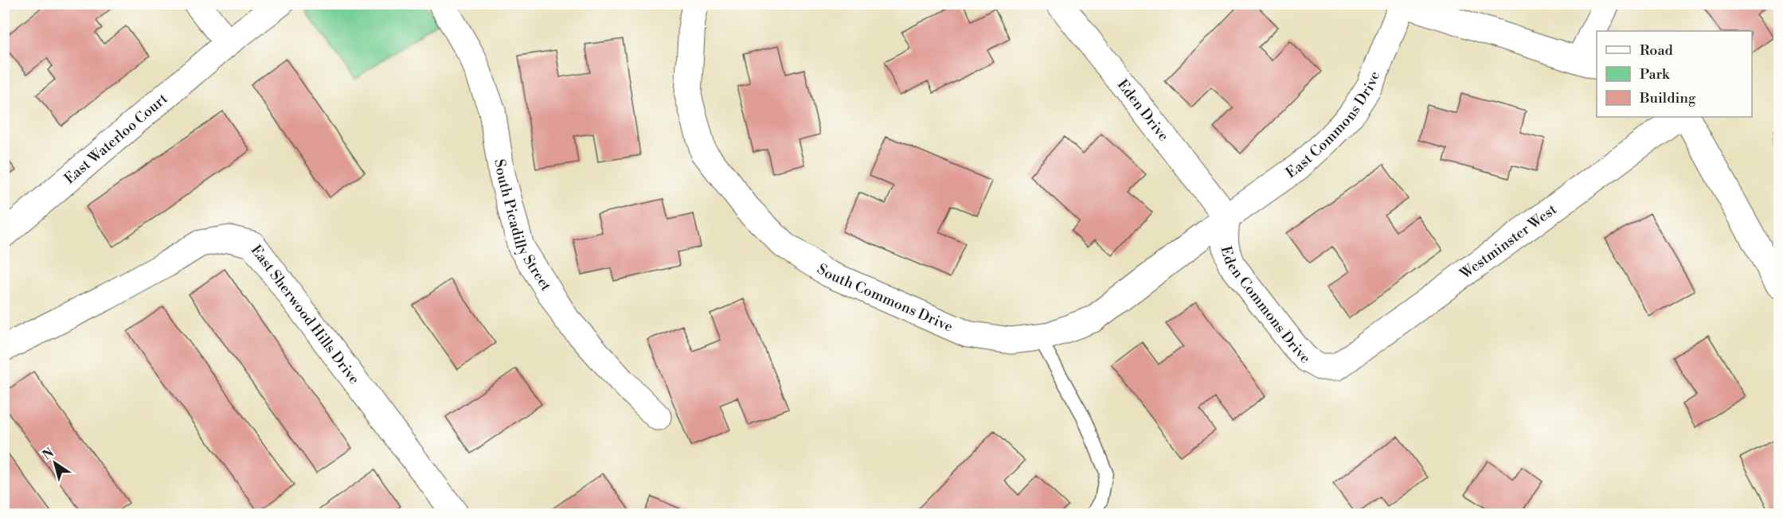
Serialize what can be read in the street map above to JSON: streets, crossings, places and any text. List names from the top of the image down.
{
  "streets": {
    "street": [
      "Eden Drive",
      "East Commons Drive",
      "East Waterloo Court",
      "South Picadilly Street",
      "Westminster West",
      "South Commons Drive",
      "Eden Commons Drive",
      "East Sherwood Hills Drive"
    ]
  },
  "crossings": [
    ["Eden Drive", "East Commons Drive"],
    ["Eden Drive", "South Commons Drive"],
    ["Eden Drive", "Eden Commons Drive"],
    ["East Commons Drive", "South Commons Drive"],
    ["East Commons Drive", "Eden Commons Drive"],
    ["Westminster West", "Eden Commons Drive"],
    ["South Commons Drive", "Eden Commons Drive"]
  ],
  "legend": ["Road", "Park", "Building"],
  "north": "top left"
}
